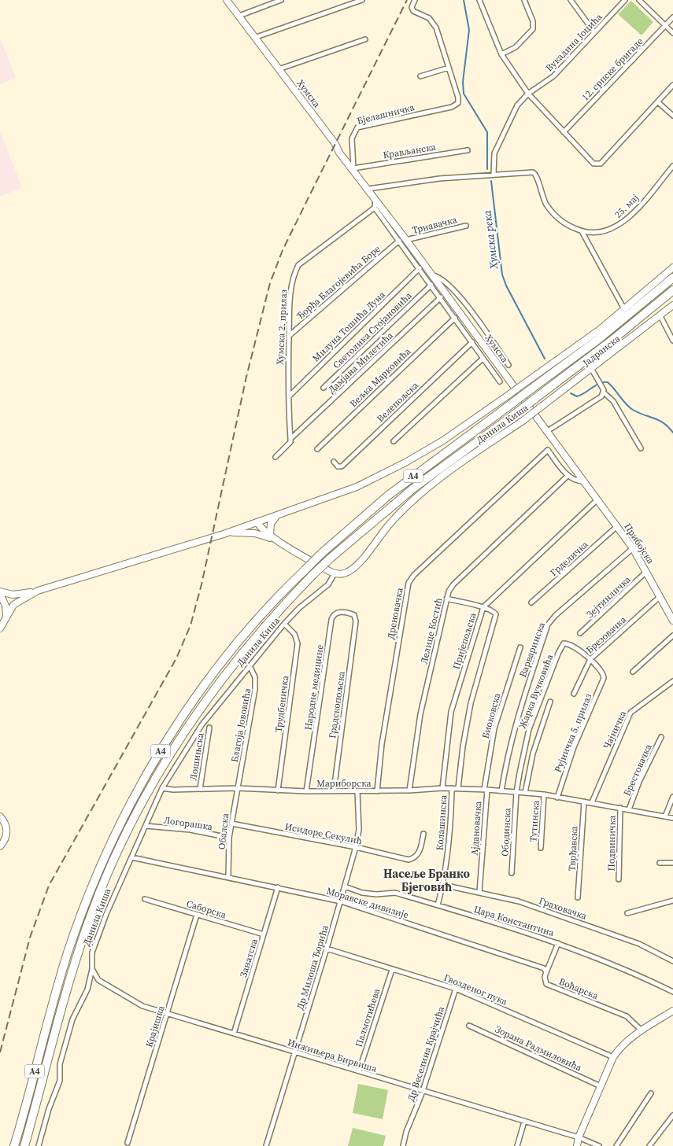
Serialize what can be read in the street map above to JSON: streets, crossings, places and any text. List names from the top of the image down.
{
  "streets": {
    "highway": ["A4"],
    "street": [
      "Вукадина Јоцића",
      "12. српске бригаде",
      "Хумска",
      "Бјелашничка",
      "Крављанска",
      "25. мај",
      "Трнавачка",
      "Ђорђа Благојевића Боре",
      "Милуна Тошића Луна",
      "Хумска 2. прилаз",
      "Светолика Стојановића",
      "Јадранска",
      "Дамјана Милетића",
      "Вељка Марковића",
      "Велепољска",
      "Данила Киша",
      "Прибојска",
      "Грделичка",
      "Зејтинличка",
      "Дреновачка",
      "Лелице Костић",
      "Брезовачка",
      "Пријепољска",
      "Варваринска",
      "Народне медицине",
      "Жарка Вучковића",
      "Трудбеничка",
      "Градскопољска",
      "Биоковска",
      "Благоја Јововића",
      "Чајничка",
      "Рујничка 5. прилаз",
      "Лошињска",
      "Брестовачка",
      "Мариборска",
      "Тутинска",
      "Колашинска",
      "Логорашка",
      "Ајдановачка",
      "Обалска",
      "Ободинска",
      "Исидоре Секулић",
      "Подвиничка",
      "Тврђавска",
      "Моравске дивизије",
      "Граховачка",
      "Саборска",
      "Цара Константина",
      "Занатска",
      "Др Милоша Ђорића",
      "Воћарска",
      "Гвозденог пука",
      "Палмотићева",
      "Крајишка",
      "Зорана Радмиловића",
      "Др Веселина Крајчића",
      "Инжињера Бирвиша"
    ]
  },
  "crossings": [
    ["Вукадина Јоцића", "25. мај"],
    ["Хумска", "Бјелашничка"],
    ["Хумска", "Крављанска"],
    ["Хумска", "Трнавачка"],
    ["Хумска", "Ђорђа Благојевића Боре"],
    ["Хумска", "Милуна Тошића Луна"],
    ["Хумска", "Хумска 2. прилаз"],
    ["Хумска", "Светолика Стојановића"],
    ["Хумска", "Дамјана Милетића"],
    ["Хумска", "Вељка Марковића"],
    ["Хумска", "Велепољска"],
    ["Хумска", "Прибојска"],
    ["Бјелашничка", "Крављанска"],
    ["Ђорђа Благојевића Боре", "Хумска 2. прилаз"],
    ["Милуна Тошића Луна", "Хумска 2. прилаз"],
    ["Хумска 2. прилаз", "Дамјана Милетића"],
    ["Јадранска", "Данила Киша"],
    ["Данила Киша", "Трудбеничка"],
    ["Данила Киша", "Благоја Јововића"],
    ["Данила Киша", "Мариборска"],
    ["Данила Киша", "Логорашка"],
    ["Данила Киша", "Моравске дивизије"],
    ["Данила Киша", "Инжињера Бирвиша"],
    ["Прибојска", "Грделичка"],
    ["Прибојска", "Зејтинличка"],
    ["Прибојска", "Брезовачка"],
    ["Прибојска", "Пријепољска"],
    ["Прибојска", "Варваринска"],
    ["Дреновачка", "Лелице Костић"],
    ["Дреновачка", "Мариборска"],
    ["Лелице Костић", "Мариборска"],
    ["Брезовачка", "Жарка Вучковића"],
    ["Брезовачка", "Рујничка 5. прилаз"],
    ["Пријепољска", "Мариборска"],
    ["Варваринска", "Мариборска"],
    ["Народне медицине", "Градскопољска"],
    ["Народне медицине", "Мариборска"],
    ["Жарка Вучковића", "Рујничка 5. прилаз"],
    ["Жарка Вучковића", "Мариборска"],
    ["Жарка Вучковића", "Ободинска"],
    ["Трудбеничка", "Мариборска"],
    ["Градскопољска", "Мариборска"],
    ["Биоковска", "Мариборска"],
    ["Биоковска", "Ајдановачка"],
    ["Благоја Јововића", "Мариборска"],
    ["Благоја Јововића", "Обалска"],
    ["Чајничка", "Мариборска"],
    ["Рујничка 5. прилаз", "Мариборска"],
    ["Лошињска", "Мариборска"],
    ["Брестовачка", "Мариборска"],
    ["Мариборска", "Тутинска"],
    ["Мариборска", "Колашинска"],
    ["Мариборска", "Ајдановачка"],
    ["Мариборска", "Обалска"],
    ["Мариборска", "Ободинска"],
    ["Мариборска", "Подвиничка"],
    ["Мариборска", "Тврђавска"],
    ["Мариборска", "Др Милоша Ђорића"],
    ["Колашинска", "Граховачка"],
    ["Колашинска", "Цара Константина"],
    ["Логорашка", "Обалска"],
    ["Ајдановачка", "Граховачка"],
    ["Обалска", "Исидоре Секулић"],
    ["Обалска", "Моравске дивизије"],
    ["Исидоре Секулић", "Др Милоша Ђорића"],
    ["Моравске дивизије", "Занатска"],
    ["Моравске дивизије", "Др Милоша Ђорића"],
    ["Моравске дивизије", "Воћарска"],
    ["Саборска", "Занатска"],
    ["Саборска", "Крајишка"],
    ["Цара Константина", "Др Милоша Ђорића"],
    ["Занатска", "Инжињера Бирвиша"],
    ["Др Милоша Ђорића", "Гвозденог пука"],
    ["Др Милоша Ђорића", "Инжињера Бирвиша"],
    ["Гвозденог пука", "Палмотићева"],
    ["Гвозденог пука", "Др Веселина Крајчића"],
    ["Палмотићева", "Инжињера Бирвиша"],
    ["Крајишка", "Инжињера Бирвиша"],
    ["Др Веселина Крајчића", "Инжињера Бирвиша"]
  ],
  "districts": ["Насеље Бранко Бјеговић"],
  "water": ["Хумска река"]
}
